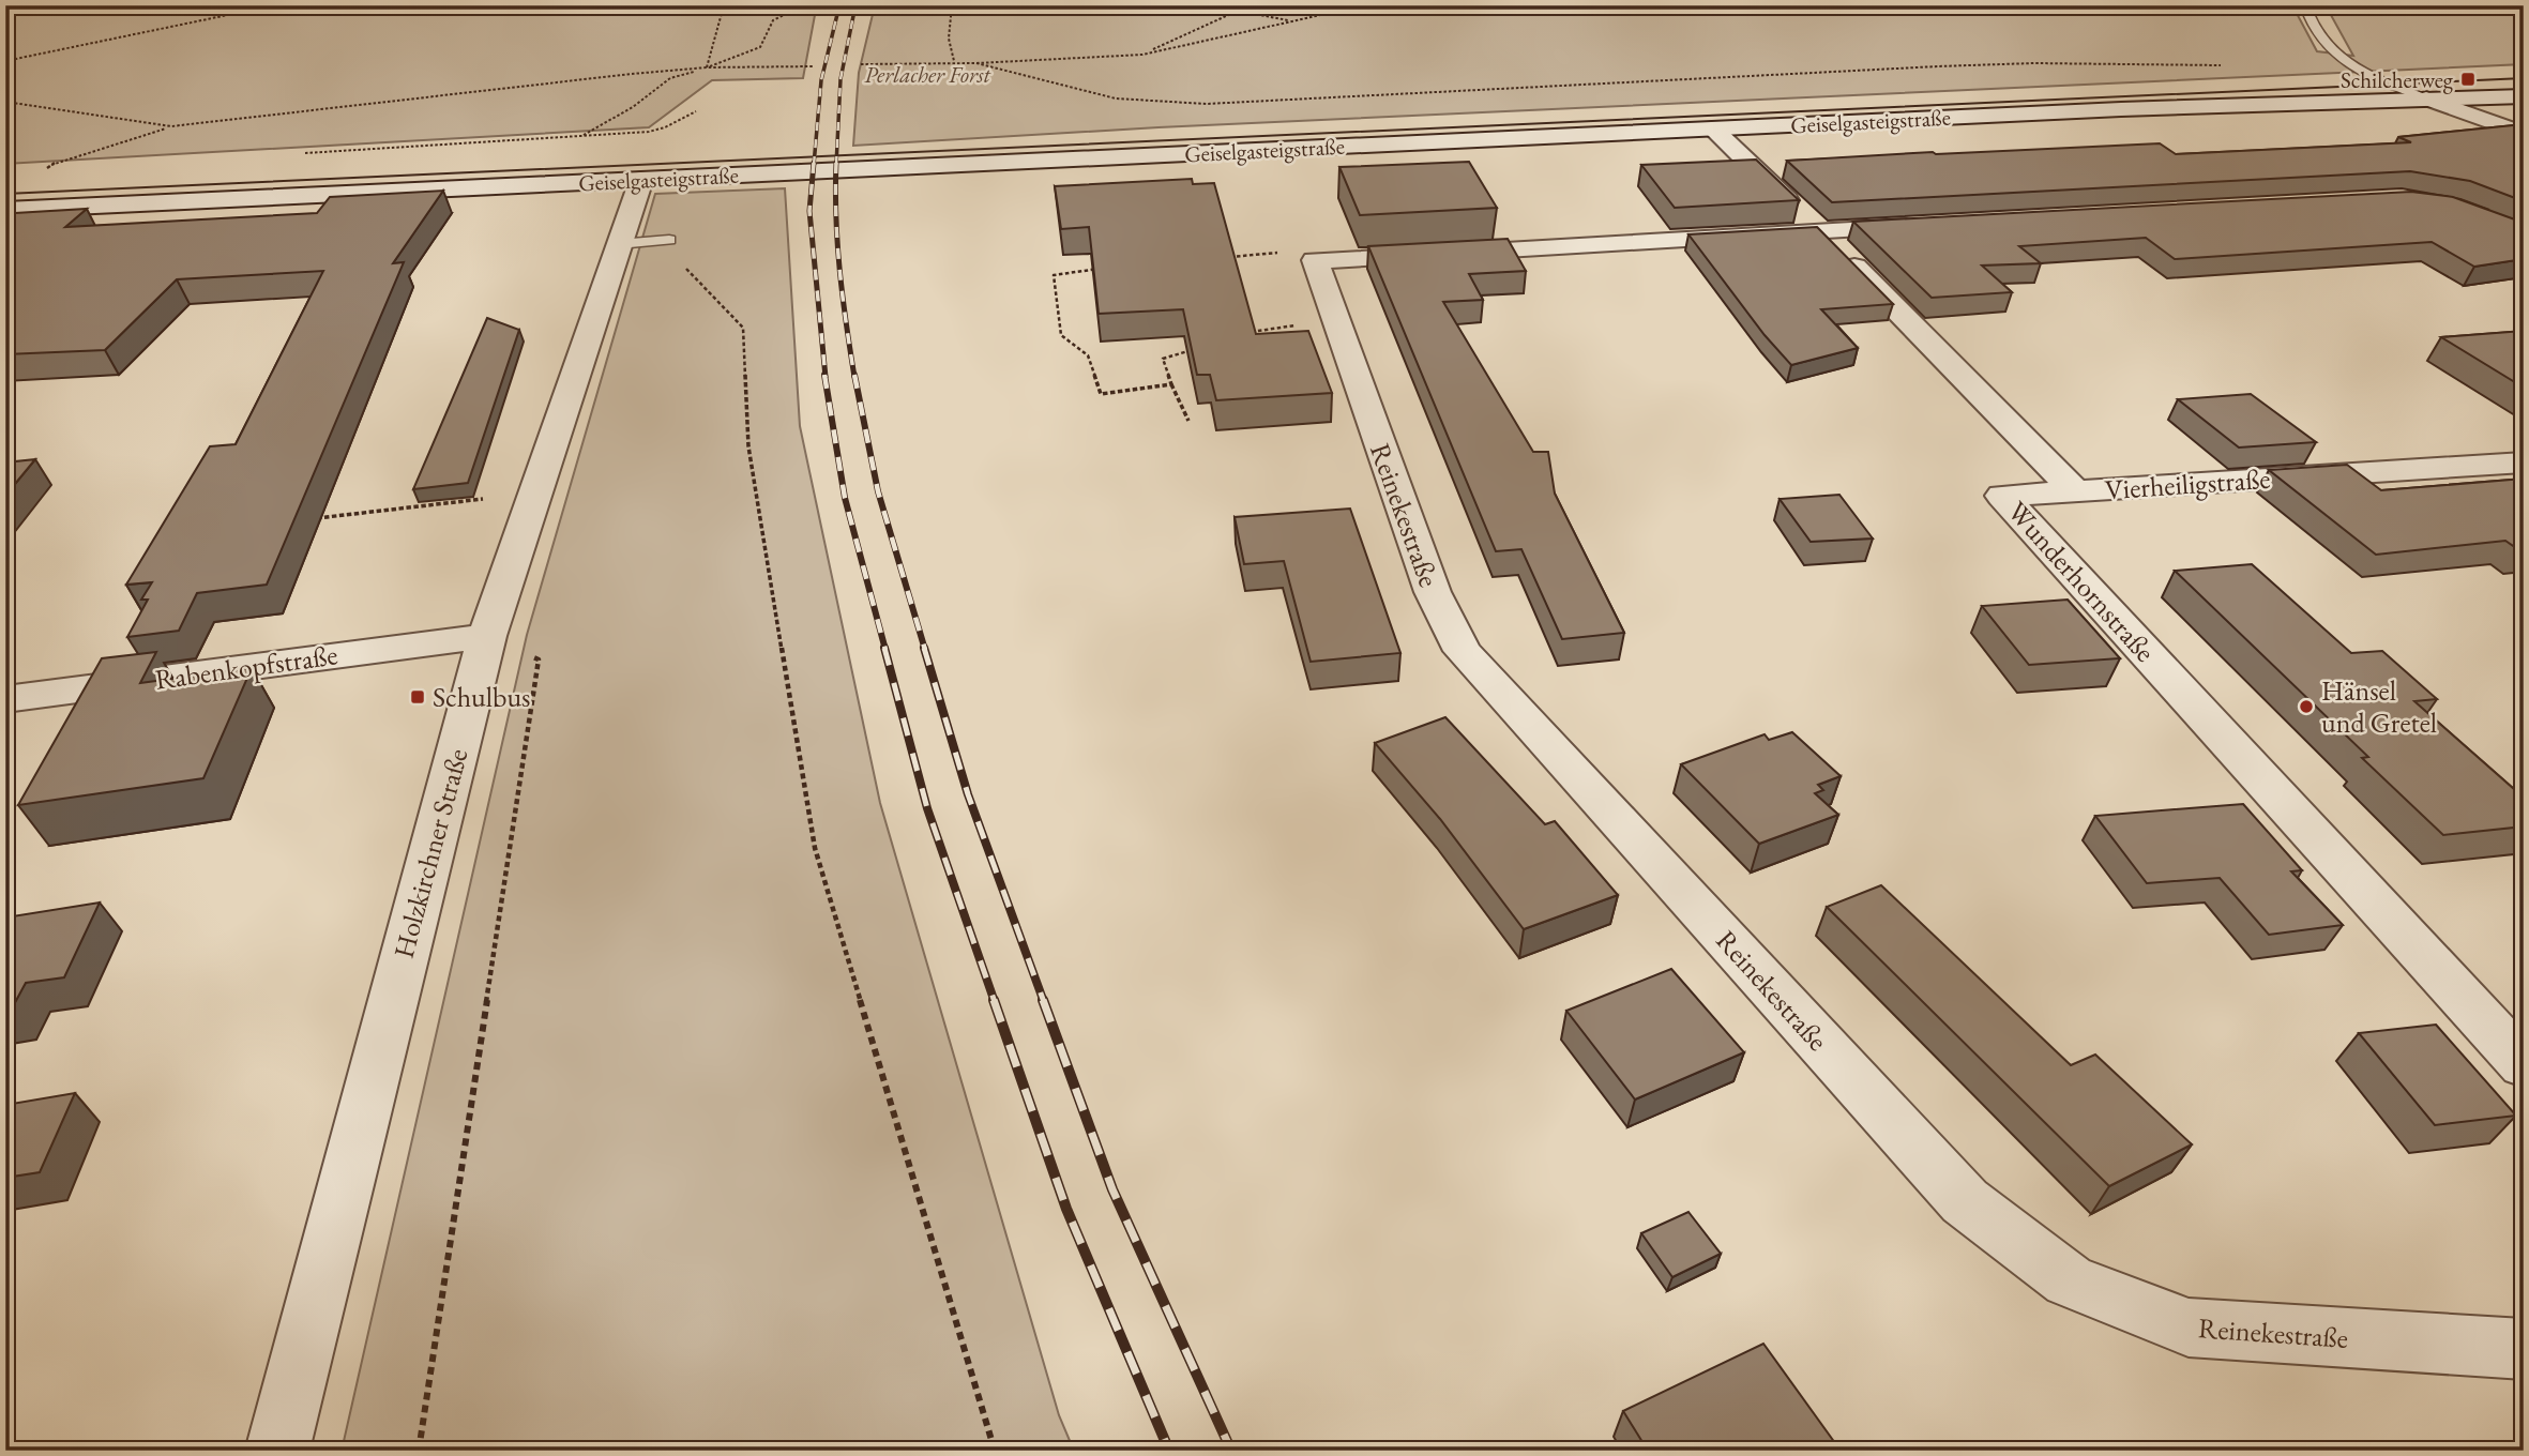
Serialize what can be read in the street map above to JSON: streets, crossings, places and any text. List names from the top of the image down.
{
  "streets": {
    "street": [
      "Geiselgasteigstraße",
      "Vierheiligstraße",
      "Reinekestraße",
      "Wunderhornstraße",
      "Rabenkopfstraße",
      "Holzkirchner Straße"
    ]
  },
  "crossings": [
    ["Geiselgasteigstraße", "Wunderhornstraße"],
    ["Geiselgasteigstraße", "Holzkirchner Straße"],
    ["Vierheiligstraße", "Wunderhornstraße"],
    ["Rabenkopfstraße", "Holzkirchner Straße"]
  ],
  "parks": ["Perlacher Forst"],
  "places": {
    "transit": ["Schilcherweg", "Schulbus"],
    "other": ["Hänsel und Gretel"]
  }
}
